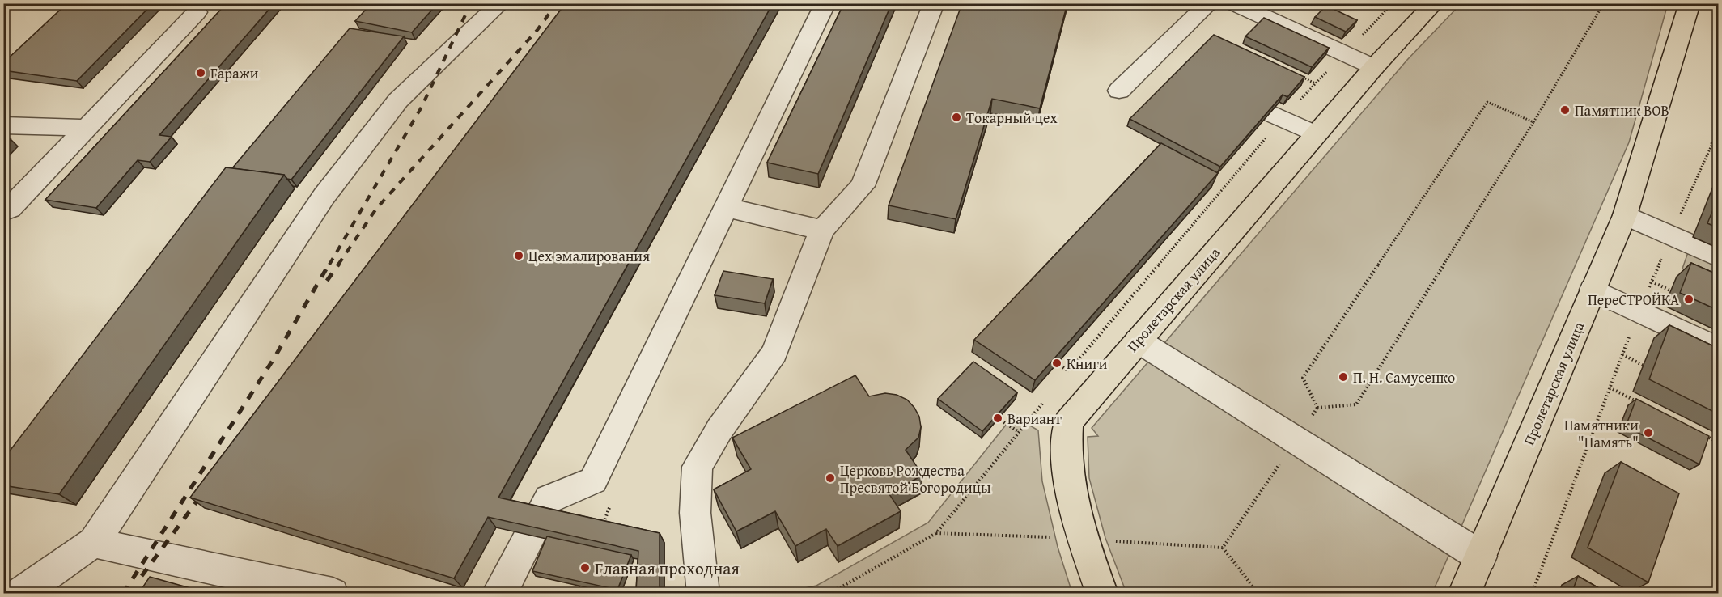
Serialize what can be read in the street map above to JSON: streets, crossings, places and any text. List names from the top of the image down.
{
  "streets": {
    "main road": ["Пролетарская улица"]
  },
  "places": [
    "Гаражи",
    "Памятник ВОВ",
    "Токарный цех",
    "Цех эмалирования",
    "ПереСТРОЙКА",
    "Книги",
    "П. Н. Самусенко",
    "Вариант",
    "Памятники \"Память\"",
    "Церковь Рождества Пресвятой Богородицы",
    "Главная проходная"
  ]
}
